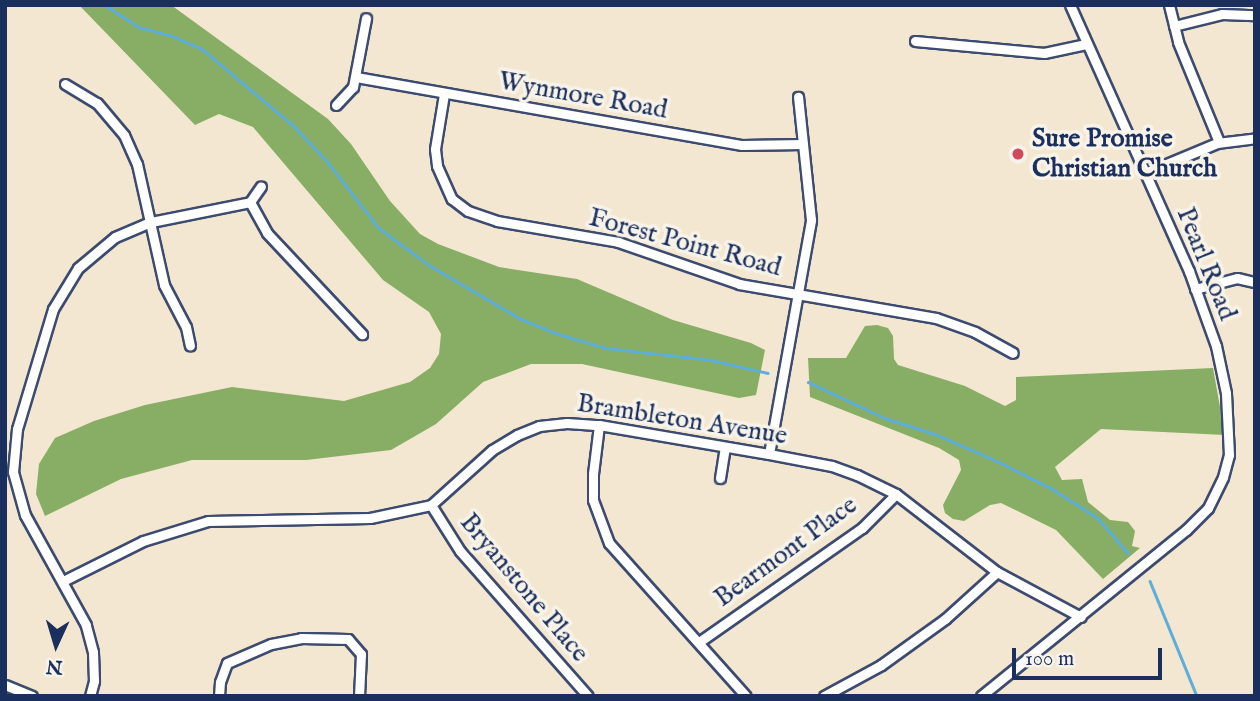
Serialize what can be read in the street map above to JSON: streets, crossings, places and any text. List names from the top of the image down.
{
  "streets": {
    "street": [
      "Wynmore Road",
      "Forest Point Road",
      "Pearl Road",
      "Brambleton Avenue",
      "Bearmont Place",
      "Bryanstone Place"
    ]
  },
  "crossings": [
    ["Wynmore Road", "Forest Point Road"],
    ["Pearl Road", "Brambleton Avenue"],
    ["Brambleton Avenue", "Bearmont Place"],
    ["Brambleton Avenue", "Bryanstone Place"]
  ],
  "places": ["Sure Promise Christian Church"],
  "scale_bar": "100 m",
  "north": "bottom"
}
